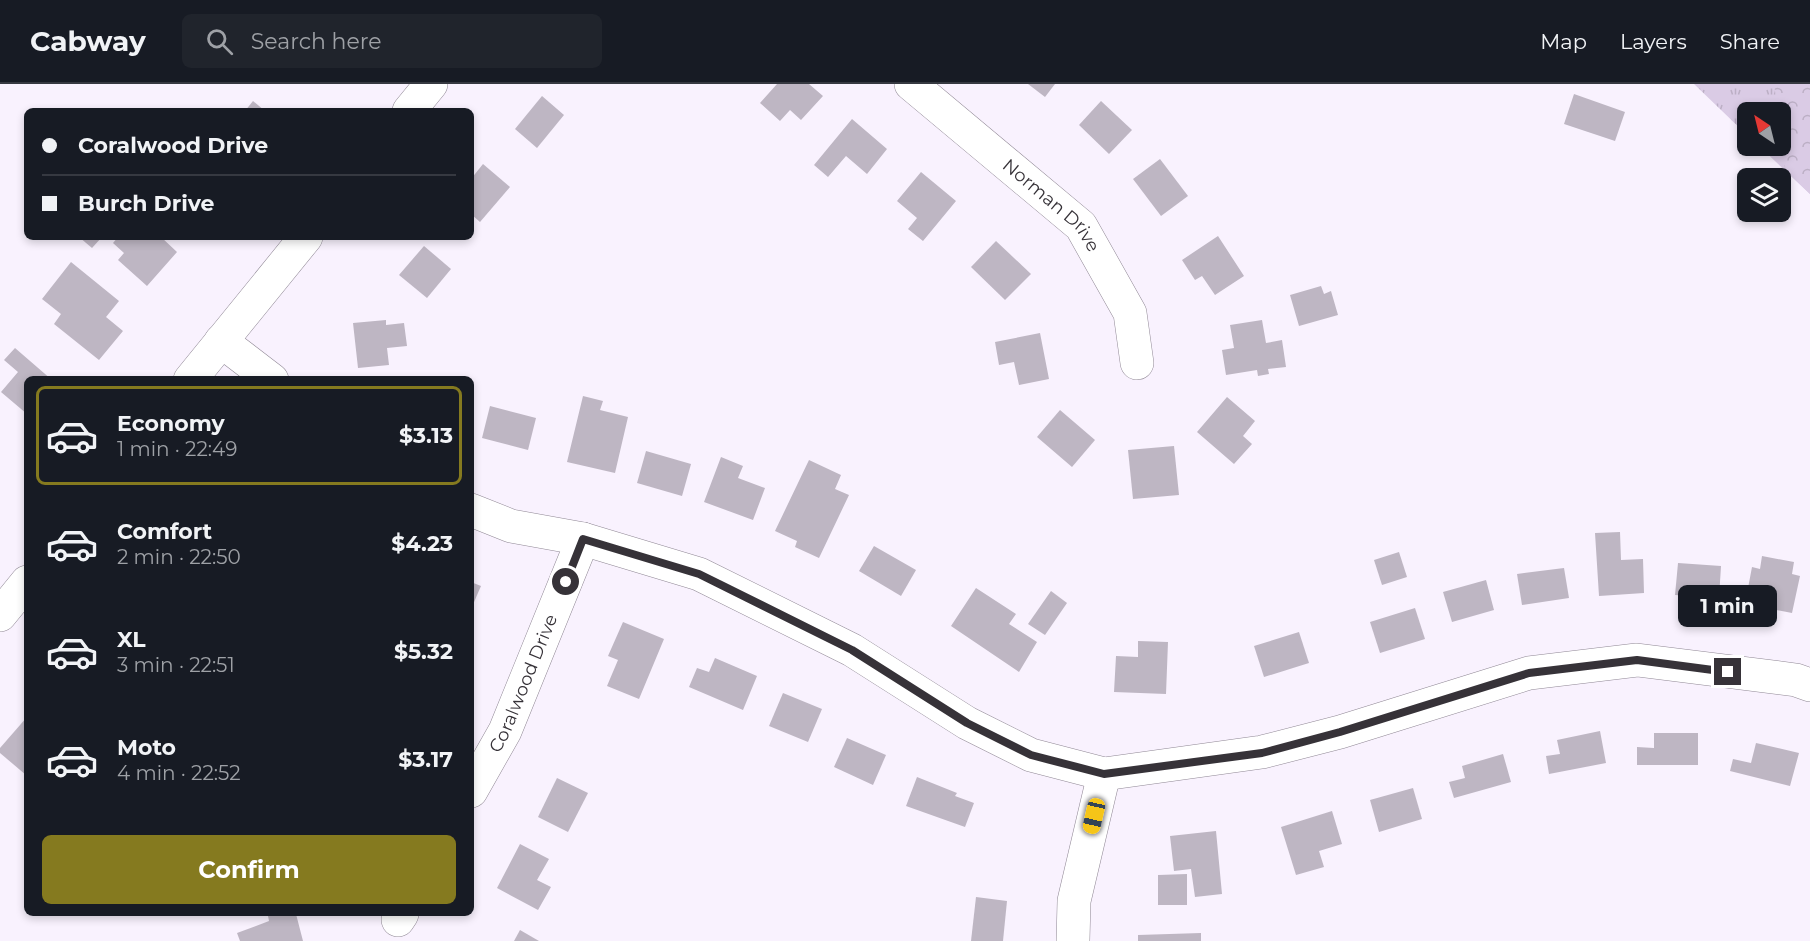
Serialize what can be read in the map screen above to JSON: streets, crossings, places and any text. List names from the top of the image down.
{
  "streets": {
    "street": ["Norman Drive", "Coralwood Drive"]
  },
  "north": "top left",
  "page": {
    "header": "Cabway",
    "search": "Search here",
    "nav": ["Map", "Layers", "Share"],
    "banner": ["Coralwood Drive", "Burch Drive"],
    "list": [
      {
        "name": "Economy",
        "note": "1 min · 22:49",
        "value": "$3.13"
      },
      {
        "name": "Comfort",
        "note": "2 min · 22:50",
        "value": "$4.23"
      },
      {
        "name": "XL",
        "note": "3 min · 22:51",
        "value": "$5.32"
      },
      {
        "name": "Moto",
        "note": "4 min · 22:52",
        "value": "$3.17"
      }
    ],
    "bubble": "1 min",
    "buttons": "Confirm"
  }
}
